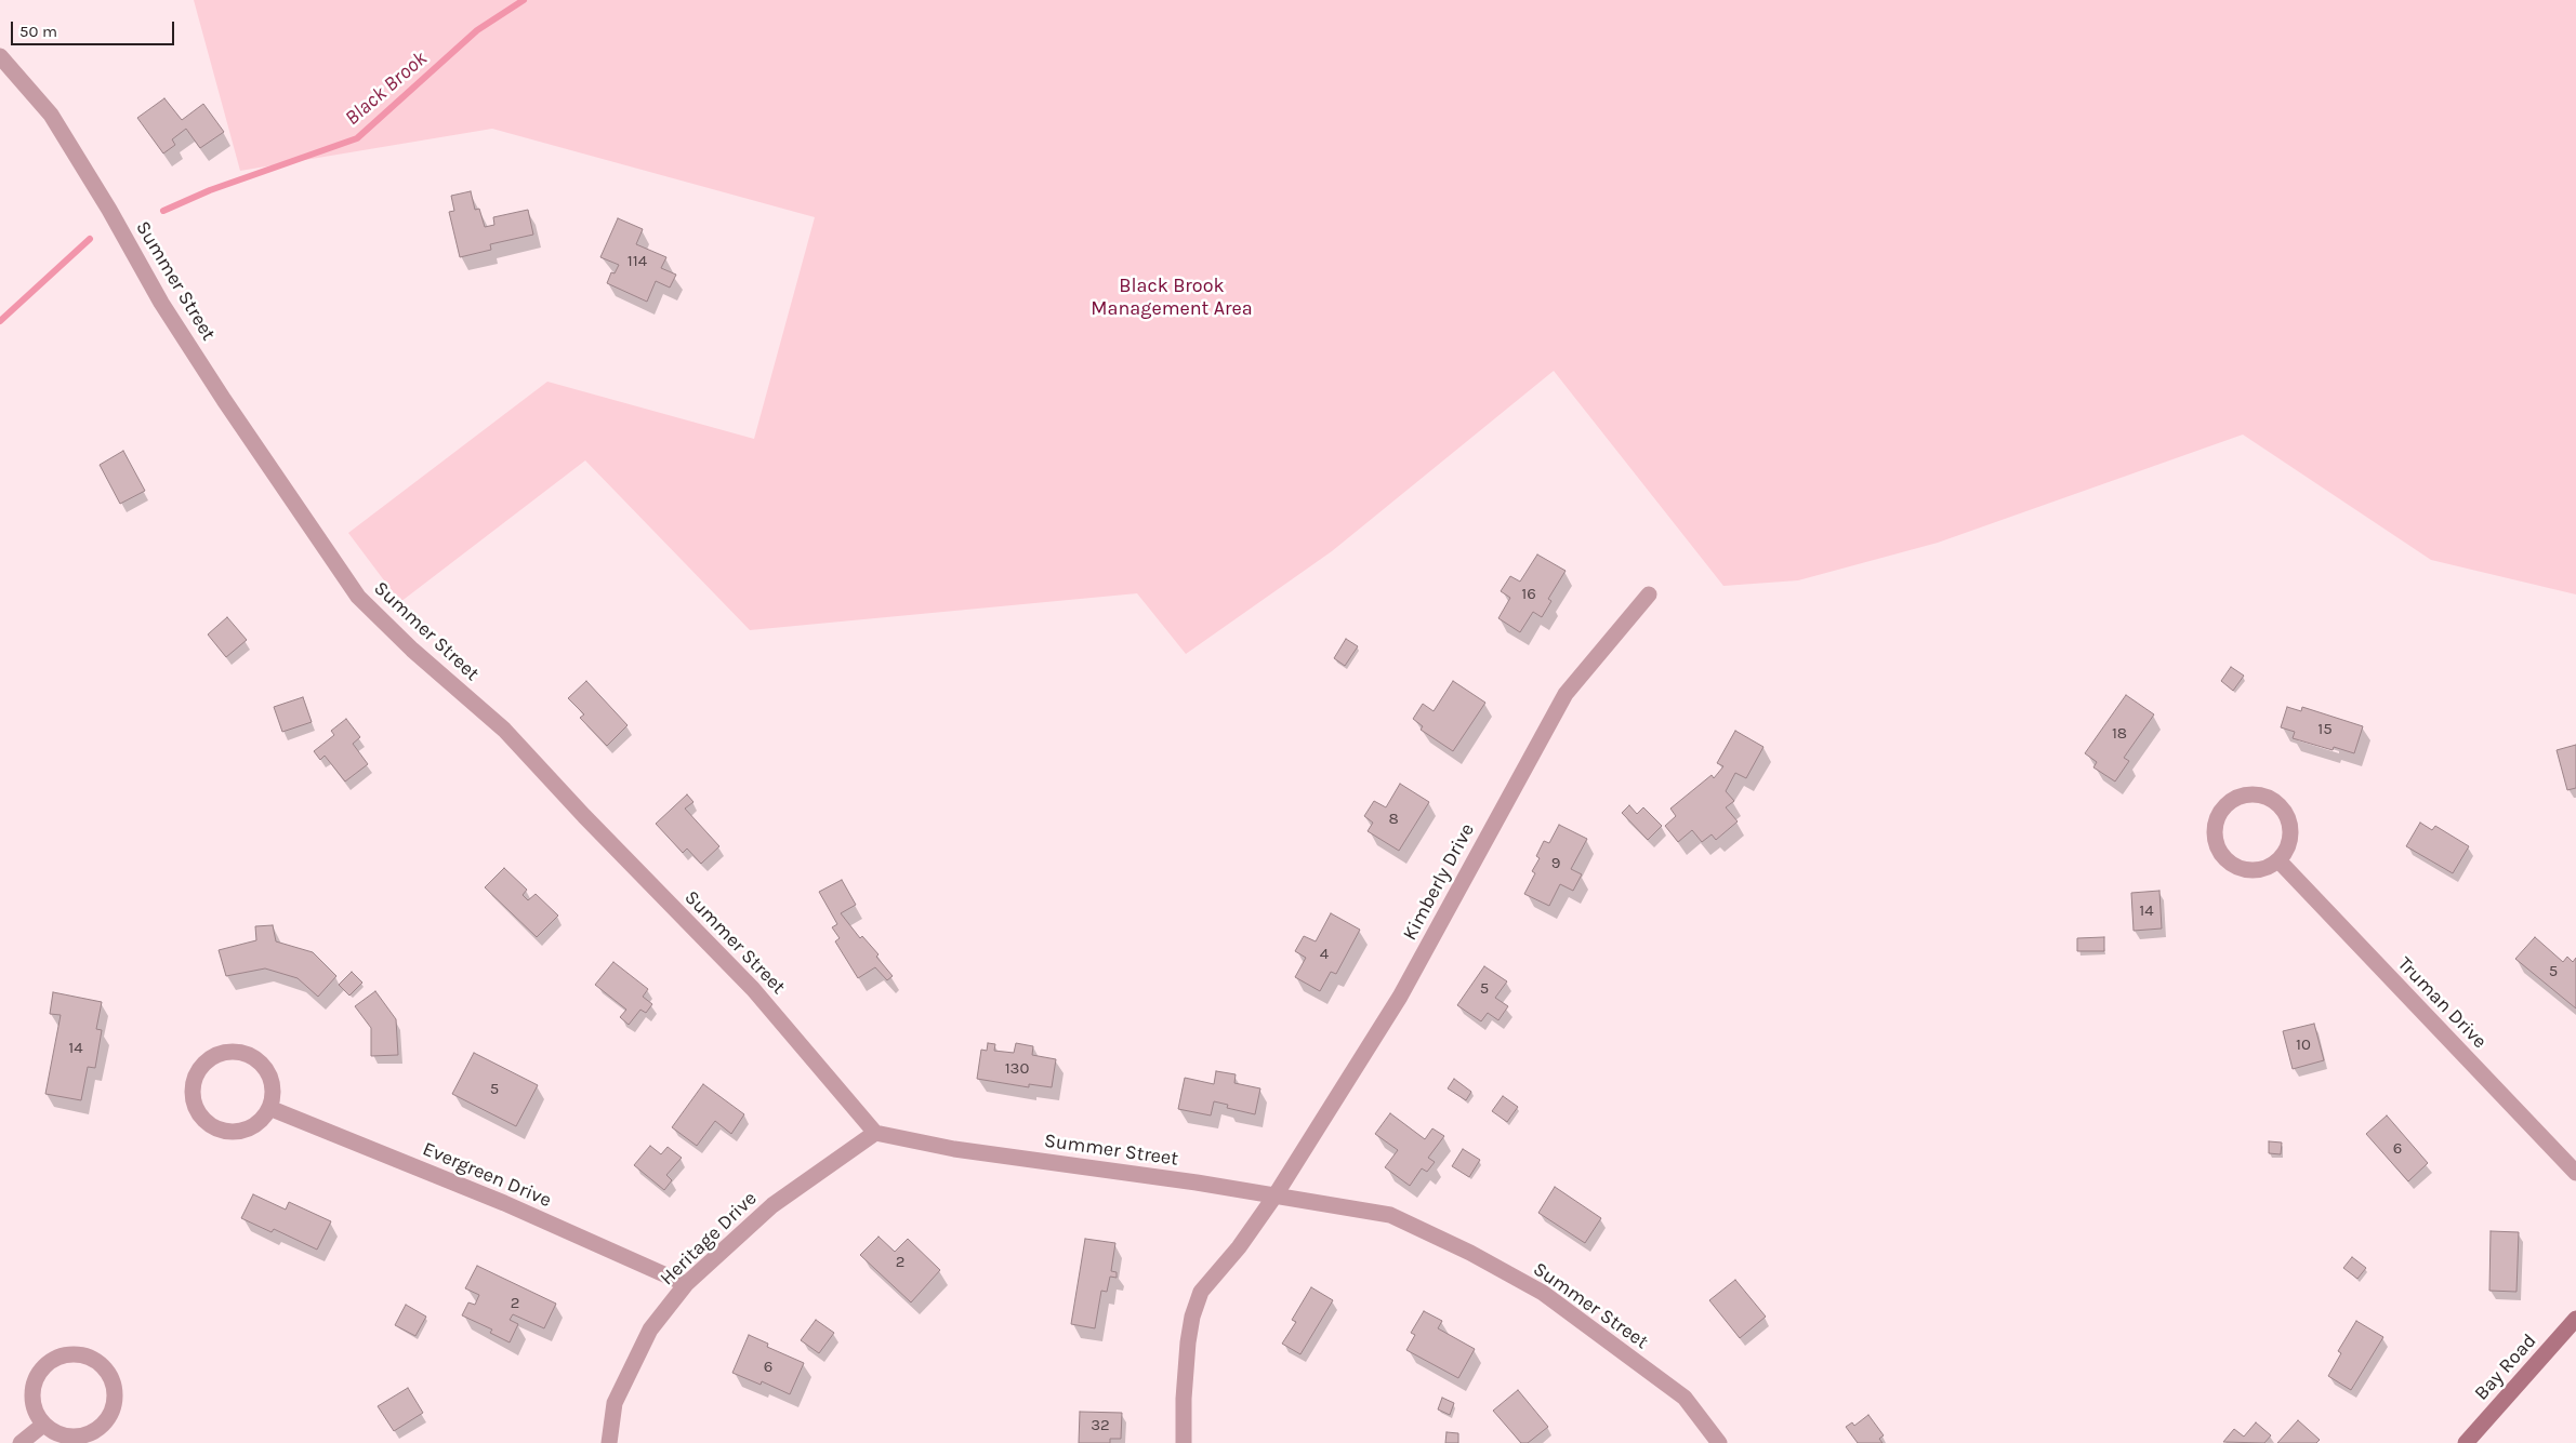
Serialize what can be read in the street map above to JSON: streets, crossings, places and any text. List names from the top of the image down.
{
  "streets": {
    "main road": ["Bay Road"],
    "street": [
      "Summer Street",
      "Kimberly Drive",
      "Truman Drive",
      "Evergreen Drive",
      "Heritage Drive"
    ]
  },
  "crossings": [
    ["Summer Street", "Kimberly Drive"],
    ["Summer Street", "Heritage Drive"],
    ["Evergreen Drive", "Heritage Drive"]
  ],
  "water": ["Black Brook"],
  "parks": ["Black Brook Management Area"],
  "house_numbers": [
    "114",
    "16",
    "15",
    "18",
    "8",
    "9",
    "14",
    "4",
    "5",
    "5",
    "10",
    "14",
    "130",
    "5",
    "6",
    "2",
    "2",
    "6",
    "32"
  ],
  "scale_bar": "50 m"
}
